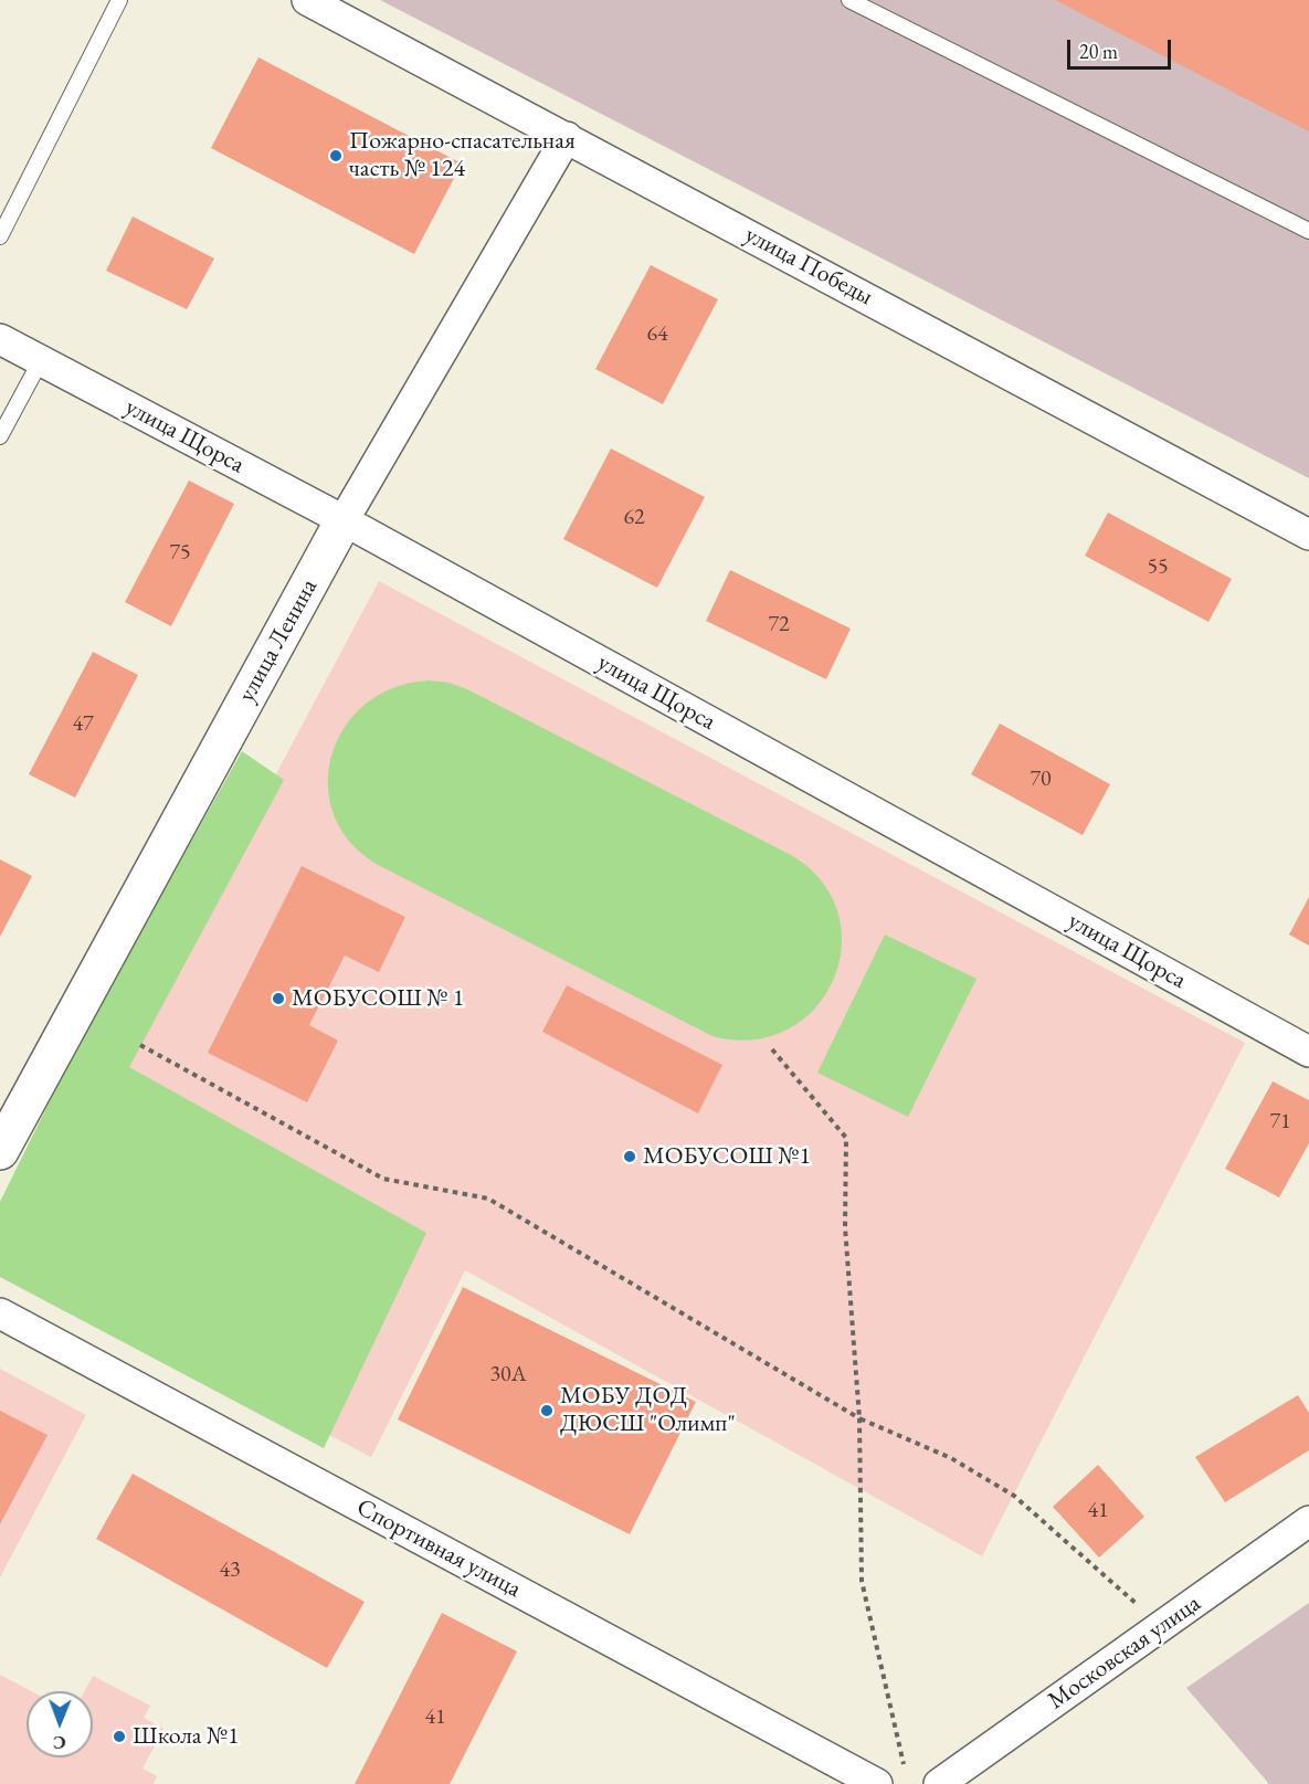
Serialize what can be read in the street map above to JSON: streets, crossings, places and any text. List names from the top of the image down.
{
  "streets": {
    "street": [
      "улица Победы",
      "улица Щорса",
      "улица Ленина",
      "Спортивная улица",
      "Московская улица"
    ]
  },
  "crossings": [
    ["улица Победы", "улица Ленина"],
    ["улица Щорса", "улица Ленина"]
  ],
  "places": [
    "Пожарно-спасательная часть № 124",
    "МОБУСОШ № 1",
    "МОБУСОШ №1",
    "МОБУ ДОД ДЮСШ \"Олимп\"",
    "Школа №1"
  ],
  "house_numbers": [
    "64",
    "62",
    "75",
    "55",
    "72",
    "47",
    "70",
    "71",
    "30А",
    "41",
    "43",
    "41"
  ],
  "scale_bar": "20 m",
  "north": "bottom"
}
